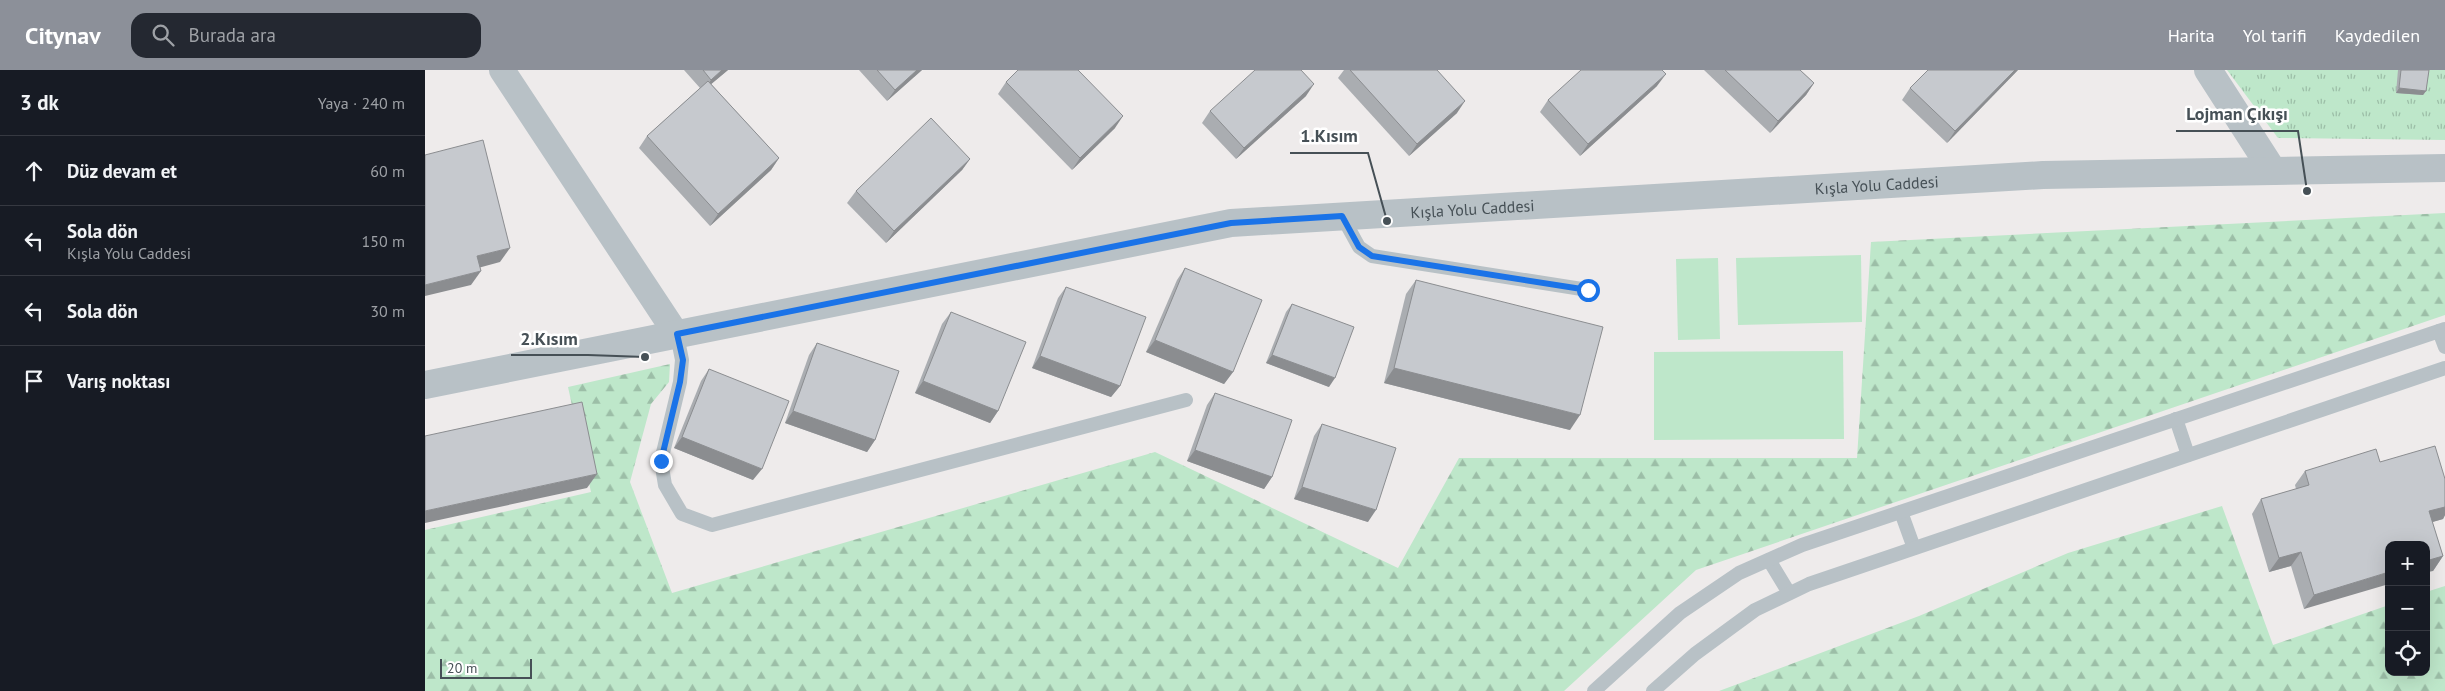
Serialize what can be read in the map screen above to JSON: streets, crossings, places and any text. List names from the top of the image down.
{
  "streets": {
    "street": ["Kışla Yolu Caddesi"]
  },
  "places": ["Lojman Çıkışı", "1.Kısım", "2.Kısım"],
  "scale_bar": "20 m",
  "page": {
    "header": "Citynav",
    "search": "Burada ara",
    "nav": ["Harita", "Yol tarifi", "Kaydedilen"],
    "heading": ["3 dk", "Yaya · 240 m"],
    "list": [
      ["Düz devam et", "60 m"],
      ["Sola dön", "Kışla Yolu Caddesi", "150 m"],
      ["Sola dön", "30 m"],
      "Varış noktası"
    ],
    "map_buttons": ["+", "−"],
    "scale": "20 m"
  }
}
